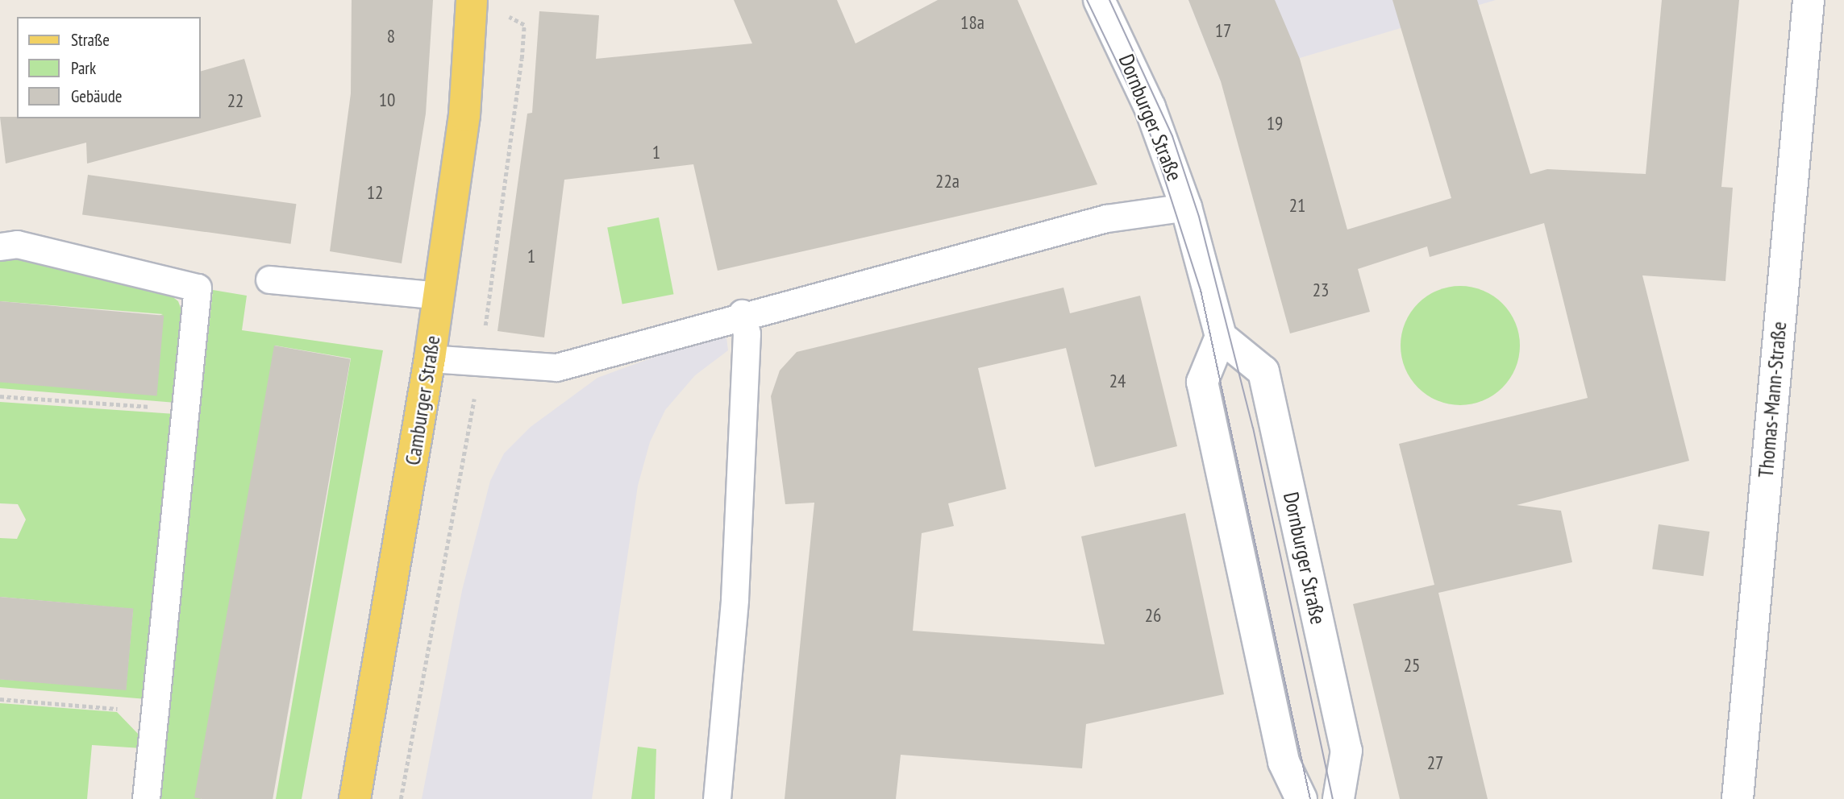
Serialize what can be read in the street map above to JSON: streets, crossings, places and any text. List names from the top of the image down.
{
  "streets": {
    "main road": ["Camburger Straße"],
    "street": ["Dornburger Straße", "Thomas-Mann-Straße"]
  },
  "house_numbers": [
    "18a",
    "17",
    "8",
    "10",
    "22",
    "19",
    "1",
    "22a",
    "12",
    "21",
    "1",
    "23",
    "24",
    "26",
    "25",
    "27"
  ],
  "legend": ["Straße", "Park", "Gebäude"]
}
